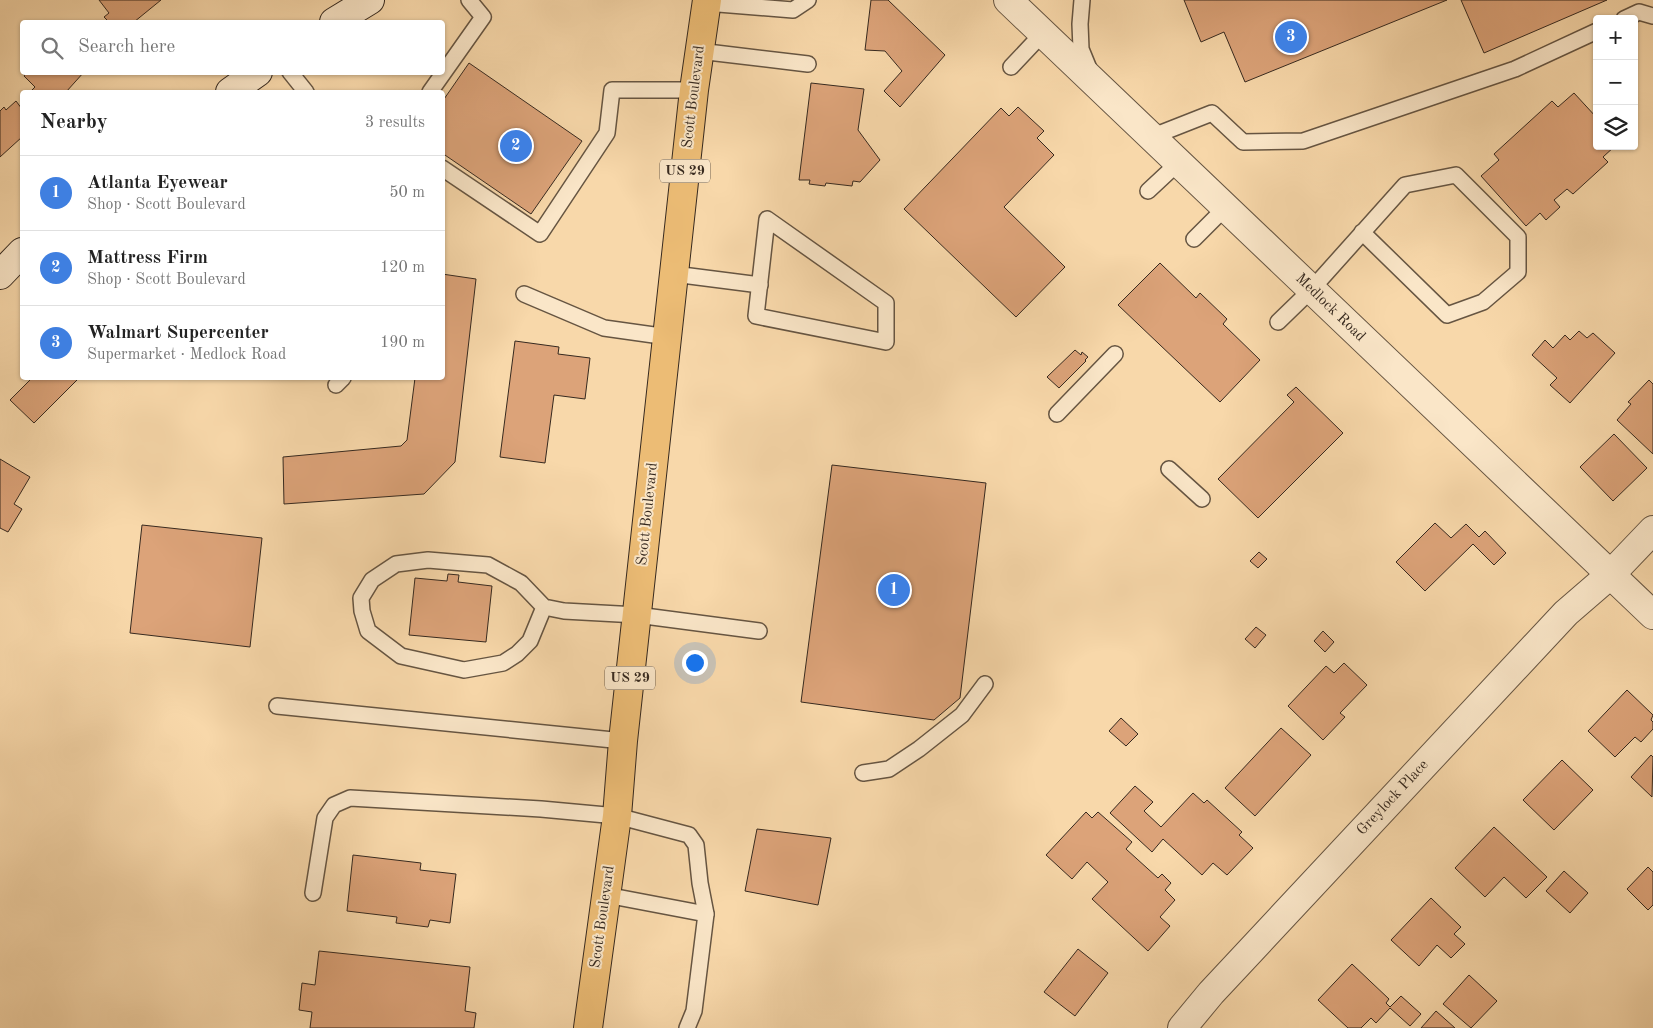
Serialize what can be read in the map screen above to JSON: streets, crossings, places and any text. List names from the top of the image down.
{
  "streets": {
    "highway": ["Scott Boulevard", "US 29"],
    "street": ["Medlock Road", "Greylock Place"]
  },
  "crossings": [
    ["Medlock Road", "Greylock Place"]
  ],
  "page": {
    "map_buttons": ["+", "−"],
    "pins": ["3", "2", "1"],
    "search": "Search here",
    "heading": ["Nearby", "3 results"],
    "list": [
      {
        "mark": "1",
        "name": "Atlanta Eyewear",
        "note": "Shop · Scott Boulevard",
        "value": "50 m"
      },
      {
        "mark": "2",
        "name": "Mattress Firm",
        "note": "Shop · Scott Boulevard",
        "value": "120 m"
      },
      {
        "mark": "3",
        "name": "Walmart Supercenter",
        "note": "Supermarket · Medlock Road",
        "value": "190 m"
      }
    ]
  }
}
